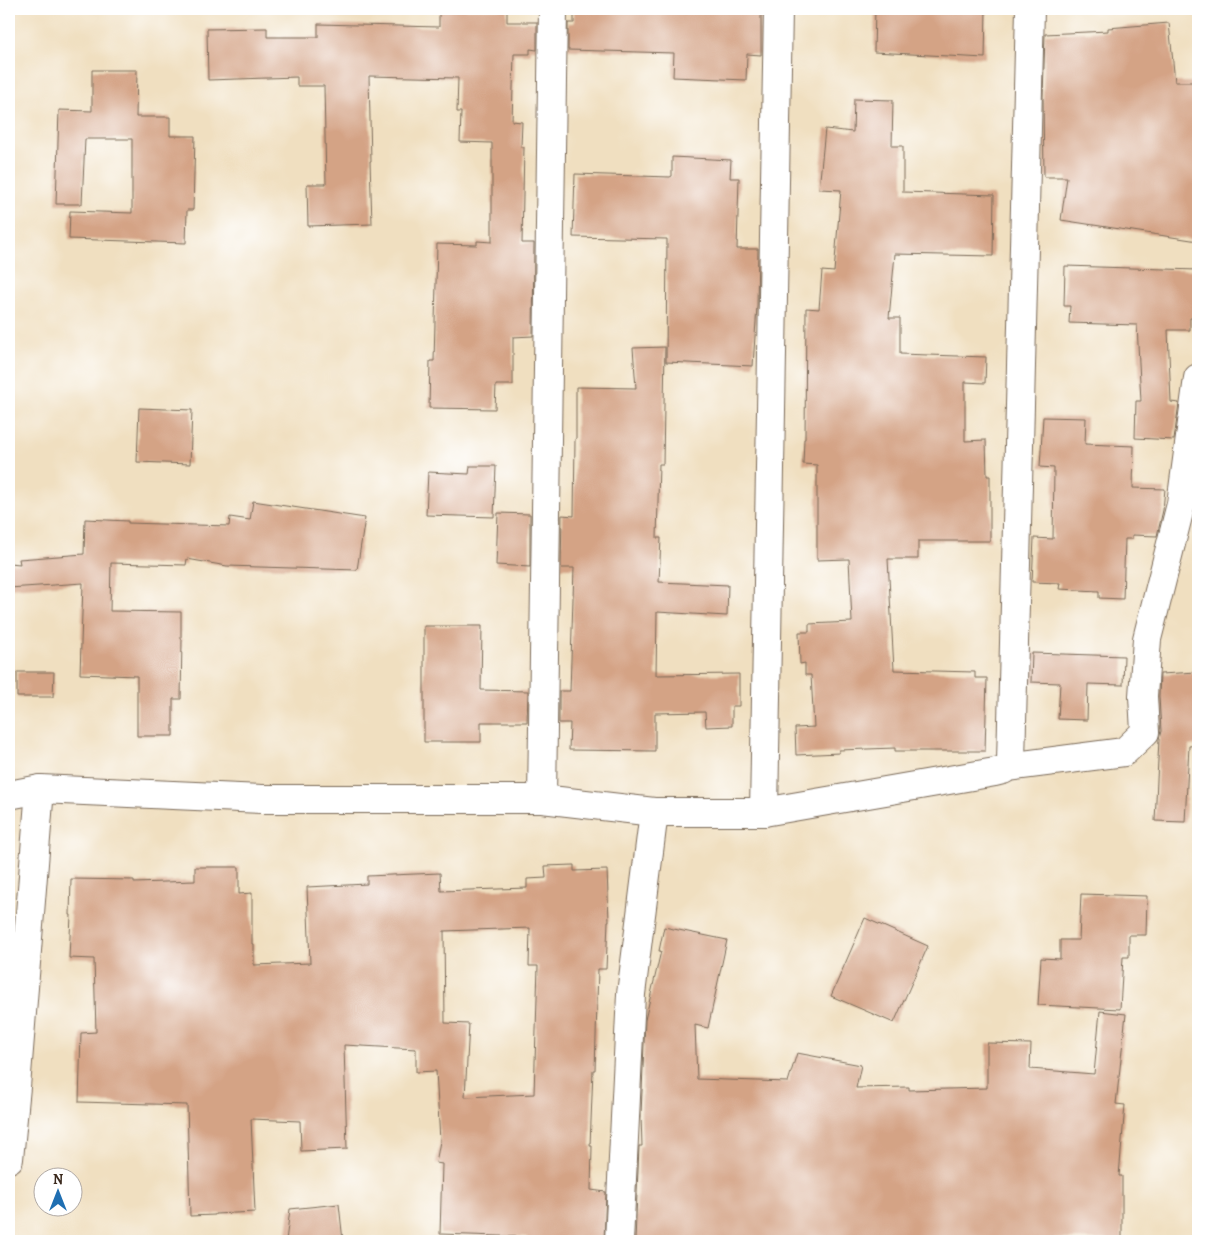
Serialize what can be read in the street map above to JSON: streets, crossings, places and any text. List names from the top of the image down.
{
  "north": "top"
}
